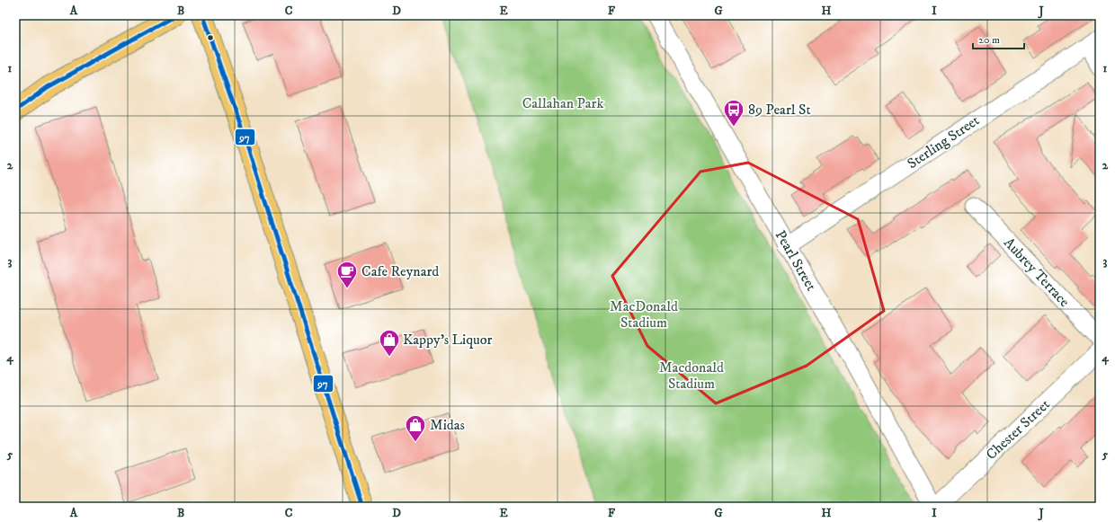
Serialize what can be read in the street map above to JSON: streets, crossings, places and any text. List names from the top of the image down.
{
  "streets": {
    "street": [
      "Sterling Street",
      "Pearl Street",
      "Aubrey Terrace",
      "Chester Street"
    ]
  },
  "crossings": [
    ["Sterling Street", "Pearl Street"],
    ["Pearl Street", "Chester Street"]
  ],
  "parks": ["Callahan Park", "MacDonald Stadium", "Macdonald Stadium"],
  "places": {
    "bus stop": ["89 Pearl St"],
    "cafe": ["Cafe Reynard"],
    "shop": ["Kappy's Liquor", "Midas"]
  },
  "lines": ["transit line 97"],
  "scale_bar": "20 m",
  "grid": {
    "columns": [
      "A",
      "B",
      "C",
      "D",
      "E",
      "F",
      "G",
      "H",
      "I",
      "J"
    ],
    "rows": [
      "1",
      "2",
      "3",
      "4",
      "5"
    ]
  }
}
